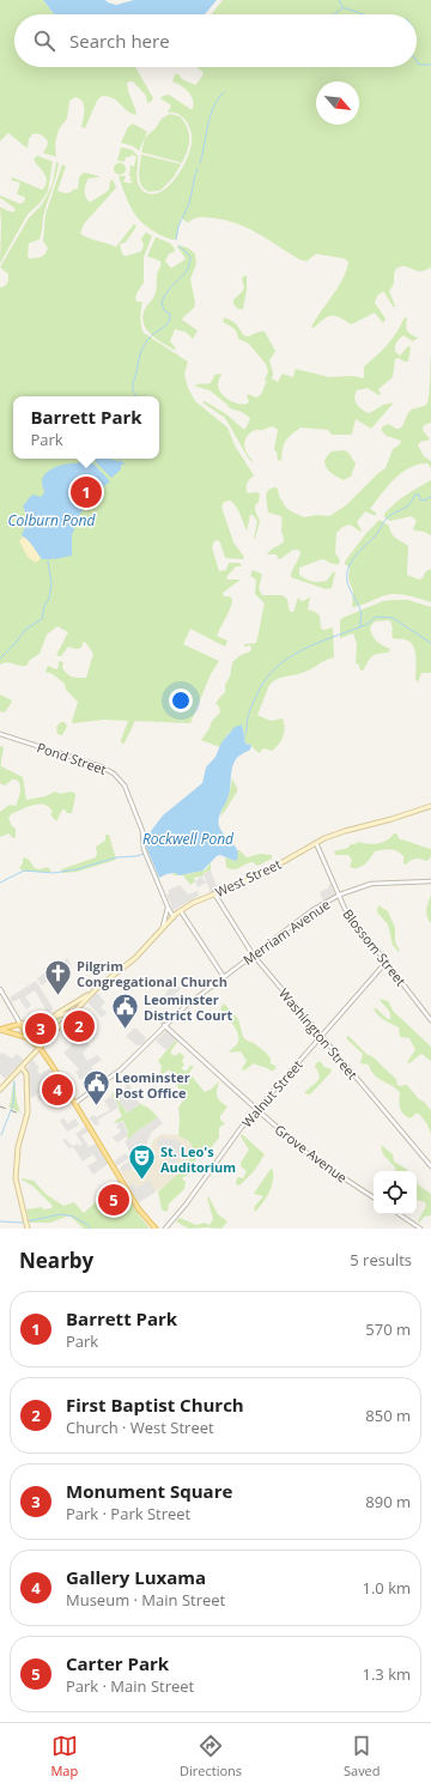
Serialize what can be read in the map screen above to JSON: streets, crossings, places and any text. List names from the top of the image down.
{
  "streets": {
    "main road": ["West Street"],
    "street": [
      "Pond Street",
      "Merriam Avenue",
      "Blossom Street",
      "Washington Street",
      "Walnut Street",
      "Grove Avenue"
    ]
  },
  "crossings": [
    ["Pond Street", "West Street"],
    ["West Street", "Blossom Street"],
    ["West Street", "Washington Street"],
    ["Merriam Avenue", "Blossom Street"],
    ["Merriam Avenue", "Washington Street"],
    ["Merriam Avenue", "Grove Avenue"],
    ["Blossom Street", "Walnut Street"],
    ["Washington Street", "Walnut Street"],
    ["Walnut Street", "Grove Avenue"]
  ],
  "water": ["Colburn Pond", "Rockwell Pond"],
  "places": {
    "church": ["Pilgrim Congregational Church"],
    "public building": ["Leominster District Court", "Leominster Post Office"],
    "theatre": ["St. Leo's Auditorium"]
  },
  "north": "bottom right",
  "page": {
    "search": "Search here",
    "popup": ["Barrett Park", "Park"],
    "pins": [
      "1",
      "2",
      "3",
      "4",
      "5"
    ],
    "heading": ["Nearby", "5 results"],
    "list": [
      {
        "mark": "1",
        "name": "Barrett Park",
        "note": "Park",
        "value": "570 m"
      },
      {
        "mark": "2",
        "name": "First Baptist Church",
        "note": "Church · West Street",
        "value": "850 m"
      },
      {
        "mark": "3",
        "name": "Monument Square",
        "note": "Park · Park Street",
        "value": "890 m"
      },
      {
        "mark": "4",
        "name": "Gallery Luxama",
        "note": "Museum · Main Street",
        "value": "1.0 km"
      },
      {
        "mark": "5",
        "name": "Carter Park",
        "note": "Park · Main Street",
        "value": "1.3 km"
      }
    ],
    "nav": ["Map", "Directions", "Saved"]
  }
}
